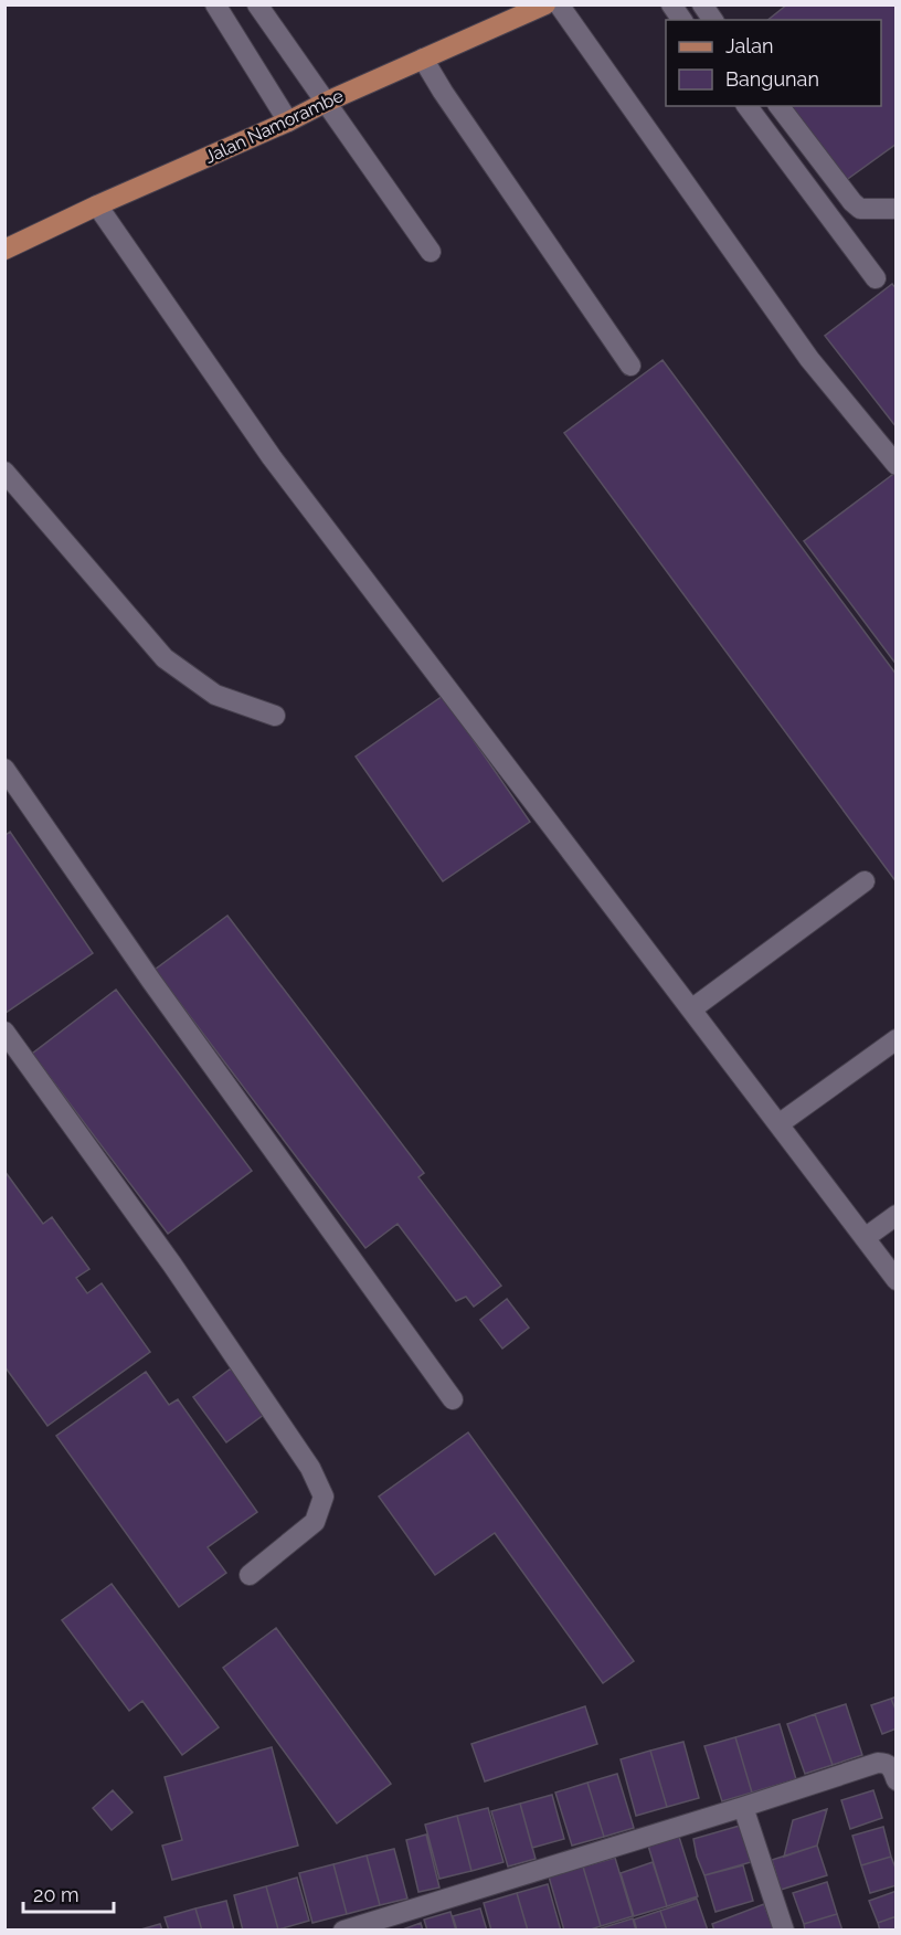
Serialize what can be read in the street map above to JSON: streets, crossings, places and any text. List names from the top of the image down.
{
  "streets": {
    "main road": ["Jalan Namorambe"]
  },
  "legend": ["Jalan", "Bangunan"],
  "scale_bar": "20 m"
}
